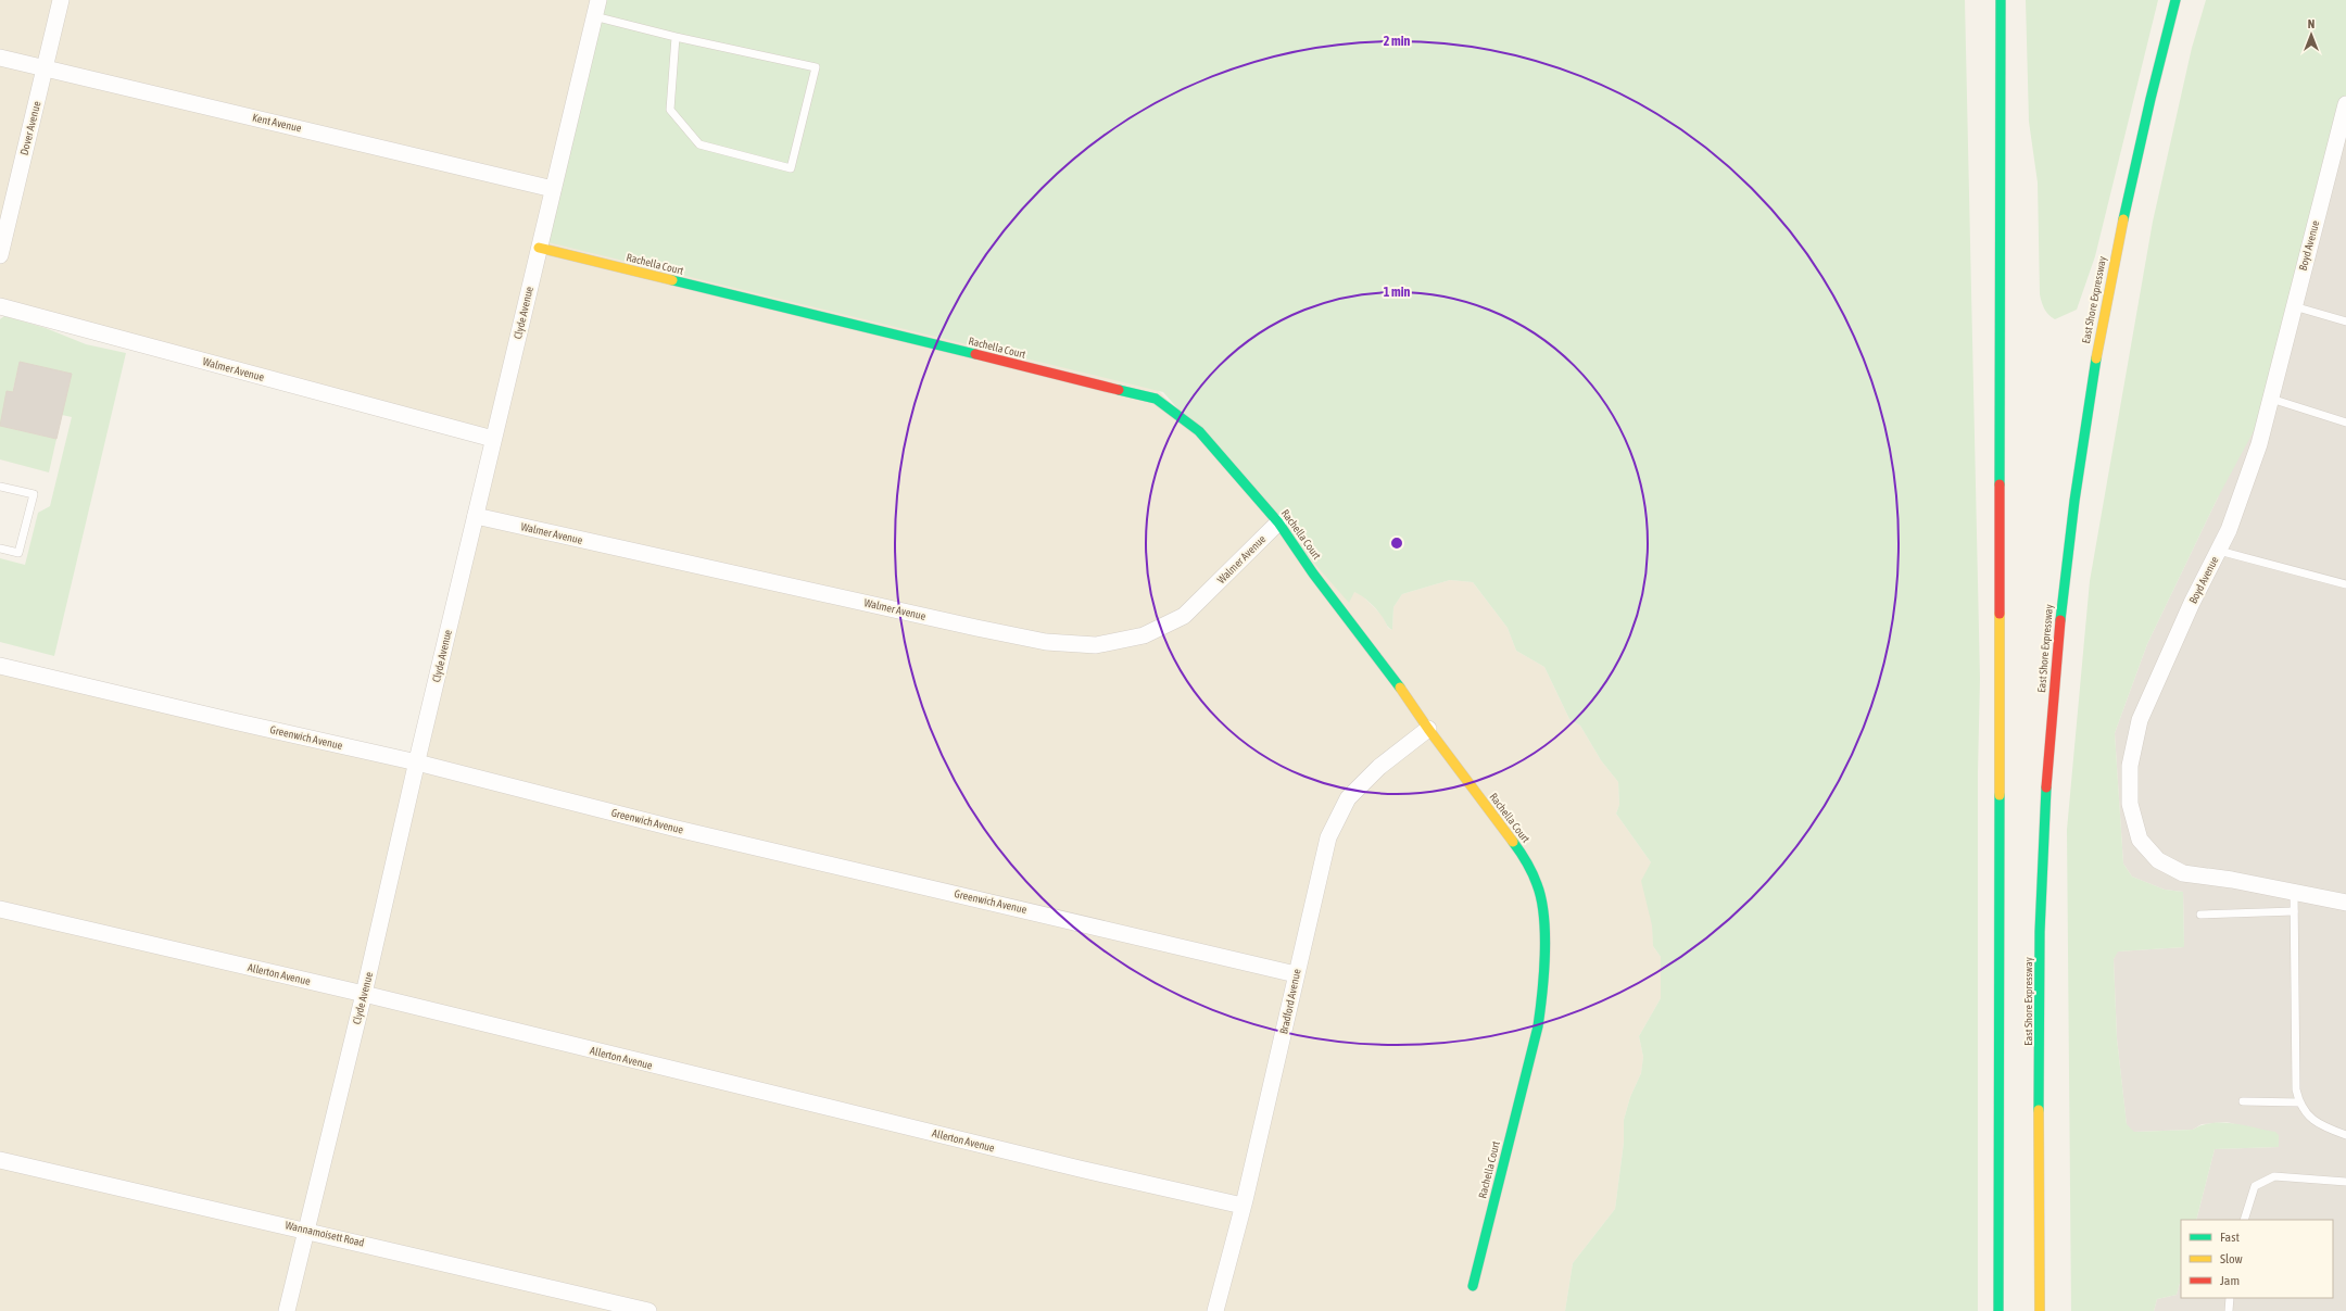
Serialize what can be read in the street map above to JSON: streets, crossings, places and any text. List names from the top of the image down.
{
  "streets": {
    "main road": ["Rachella Court", "East Shore Expressway"],
    "street": [
      "Kent Avenue",
      "Dover Avenue",
      "Boyd Avenue",
      "Clyde Avenue",
      "Walmer Avenue",
      "Greenwich Avenue",
      "Allerton Avenue",
      "Bradford Avenue",
      "Wannamoisett Road"
    ]
  },
  "crossings": [
    ["Kent Avenue", "Dover Avenue"],
    ["Kent Avenue", "Clyde Avenue"],
    ["Rachella Court", "Clyde Avenue"],
    ["Rachella Court", "Walmer Avenue"],
    ["Rachella Court", "Bradford Avenue"],
    ["Clyde Avenue", "Walmer Avenue"],
    ["Clyde Avenue", "Greenwich Avenue"],
    ["Clyde Avenue", "Allerton Avenue"],
    ["Clyde Avenue", "Wannamoisett Road"],
    ["Greenwich Avenue", "Bradford Avenue"],
    ["Allerton Avenue", "Bradford Avenue"]
  ],
  "legend": ["Fast", "Slow", "Jam"],
  "north": "top",
  "rings": ["2 min", "1 min"]
}
